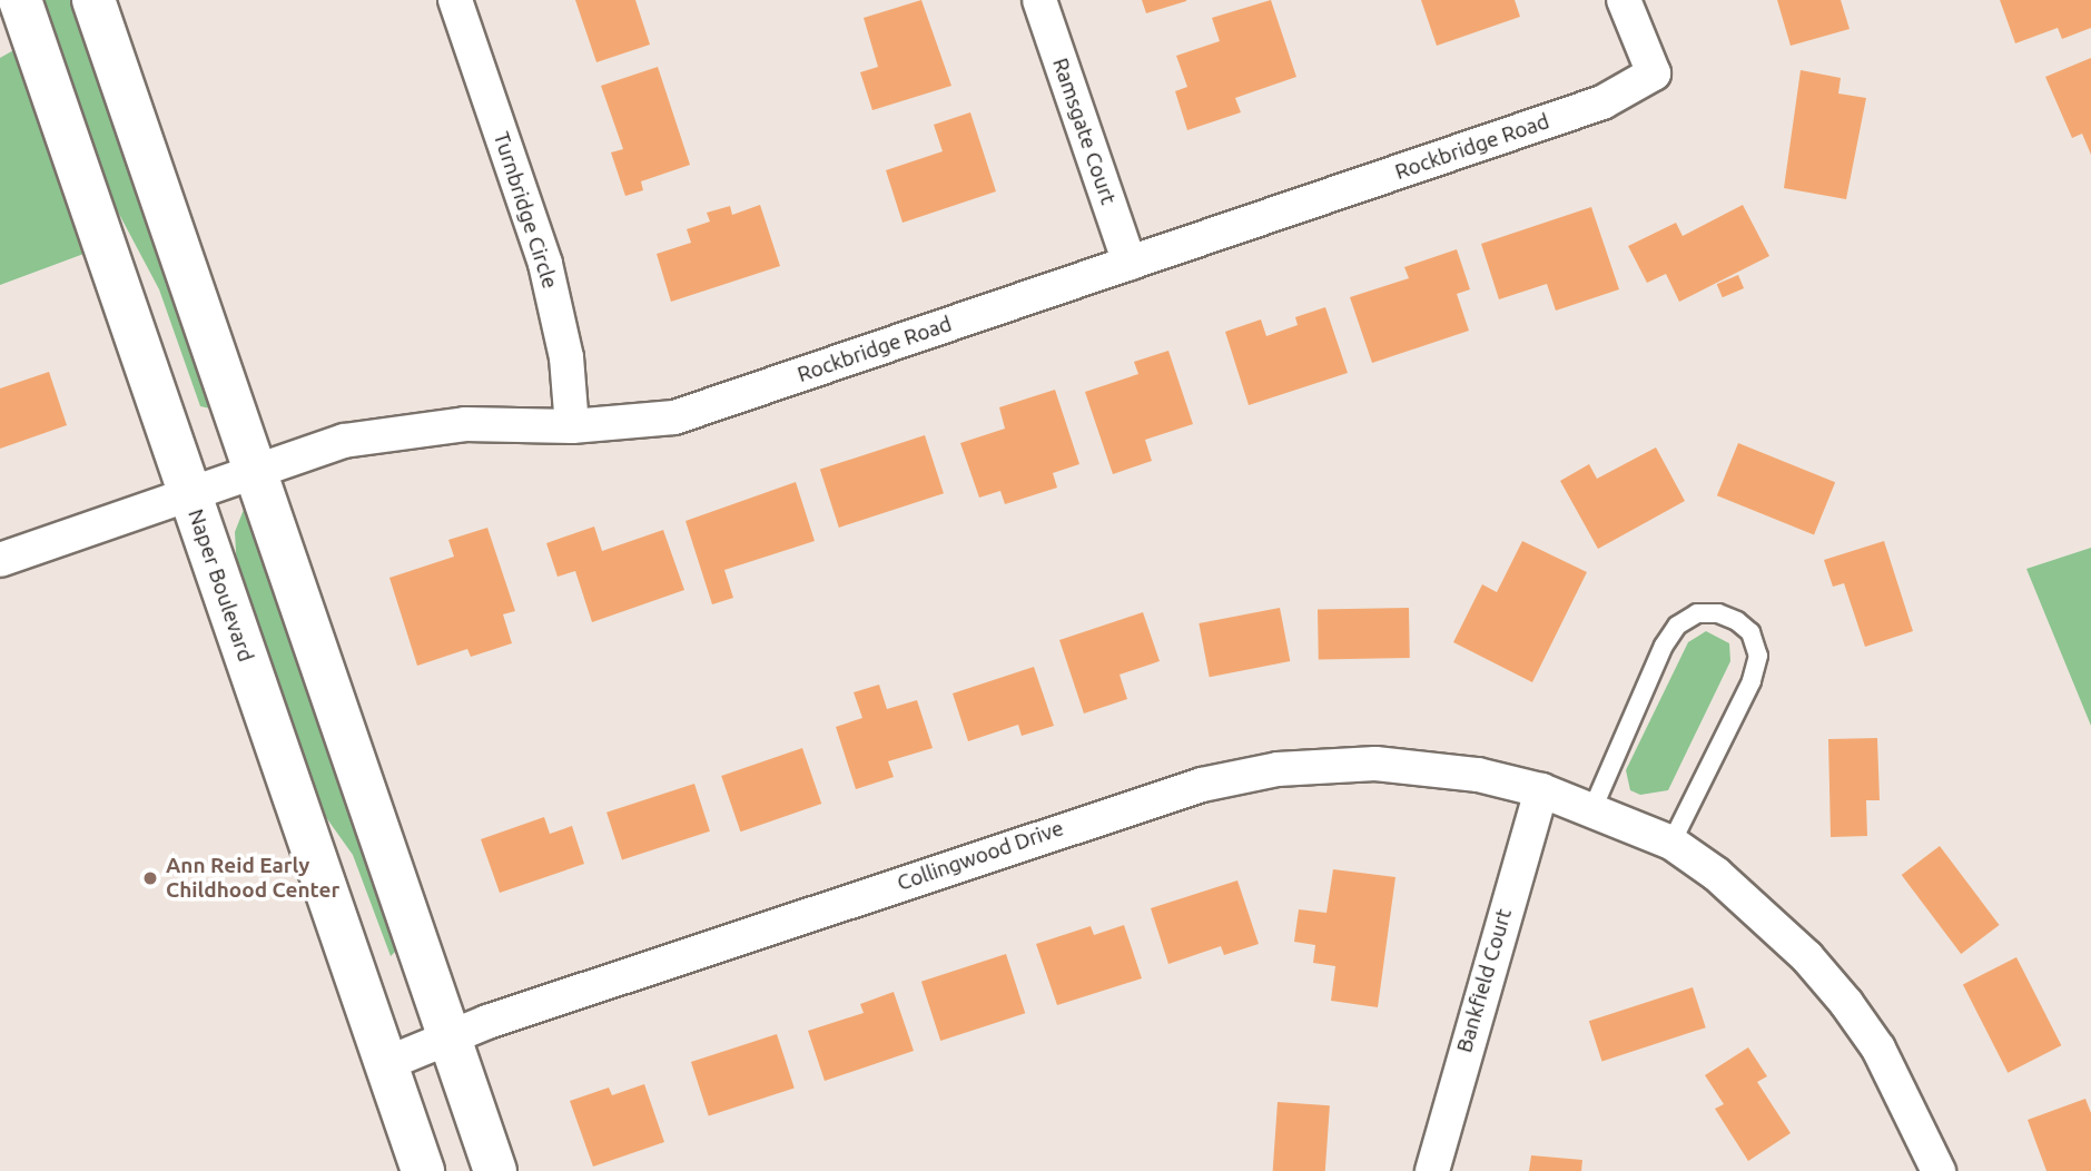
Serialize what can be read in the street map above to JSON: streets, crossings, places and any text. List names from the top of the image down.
{
  "streets": {
    "main road": ["Naper Boulevard"],
    "street": [
      "Ramsgate Court",
      "Rockbridge Road",
      "Turnbridge Circle",
      "Collingwood Drive",
      "Bankfield Court"
    ]
  },
  "crossings": [
    ["Ramsgate Court", "Rockbridge Road"],
    ["Rockbridge Road", "Turnbridge Circle"],
    ["Rockbridge Road", "Naper Boulevard"],
    ["Naper Boulevard", "Collingwood Drive"],
    ["Collingwood Drive", "Bankfield Court"]
  ],
  "places": ["Ann Reid Early Childhood Center"]
}
